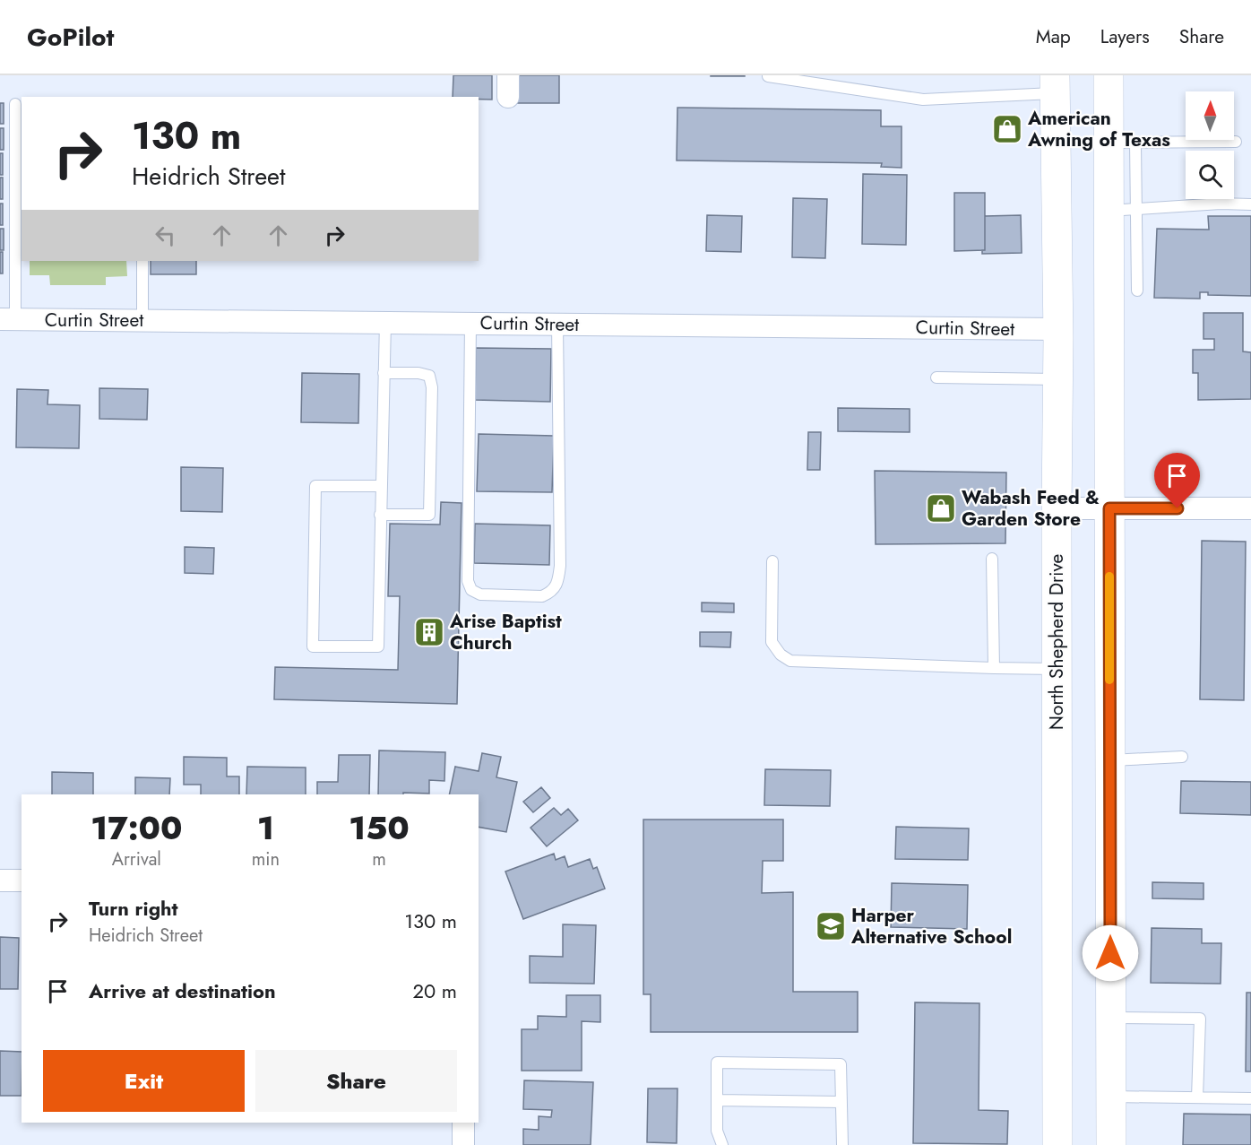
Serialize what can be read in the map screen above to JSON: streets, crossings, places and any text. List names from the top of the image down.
{
  "streets": {
    "main road": ["North Shepherd Drive"],
    "street": ["Curtin Street"]
  },
  "crossings": [
    ["Curtin Street", "North Shepherd Drive"]
  ],
  "places": {
    "shop": ["American Awning of Texas", "Wabash Feed & Garden Store"],
    "building": ["Arise Baptist Church"],
    "school or university": ["Harper Alternative School"]
  },
  "north": "top",
  "page": {
    "header": "GoPilot",
    "nav": ["Map", "Layers", "Share"],
    "turn": ["130 m", "Heidrich Street"],
    "eta": [
      "17:00",
      "Arrival",
      "1",
      "min",
      "150",
      "m"
    ],
    "list": [
      {
        "name": "Turn right",
        "note": "Heidrich Street",
        "value": "130 m"
      },
      {
        "name": "Arrive at destination",
        "value": "20 m"
      }
    ],
    "buttons": ["Exit", "Share"]
  }
}
